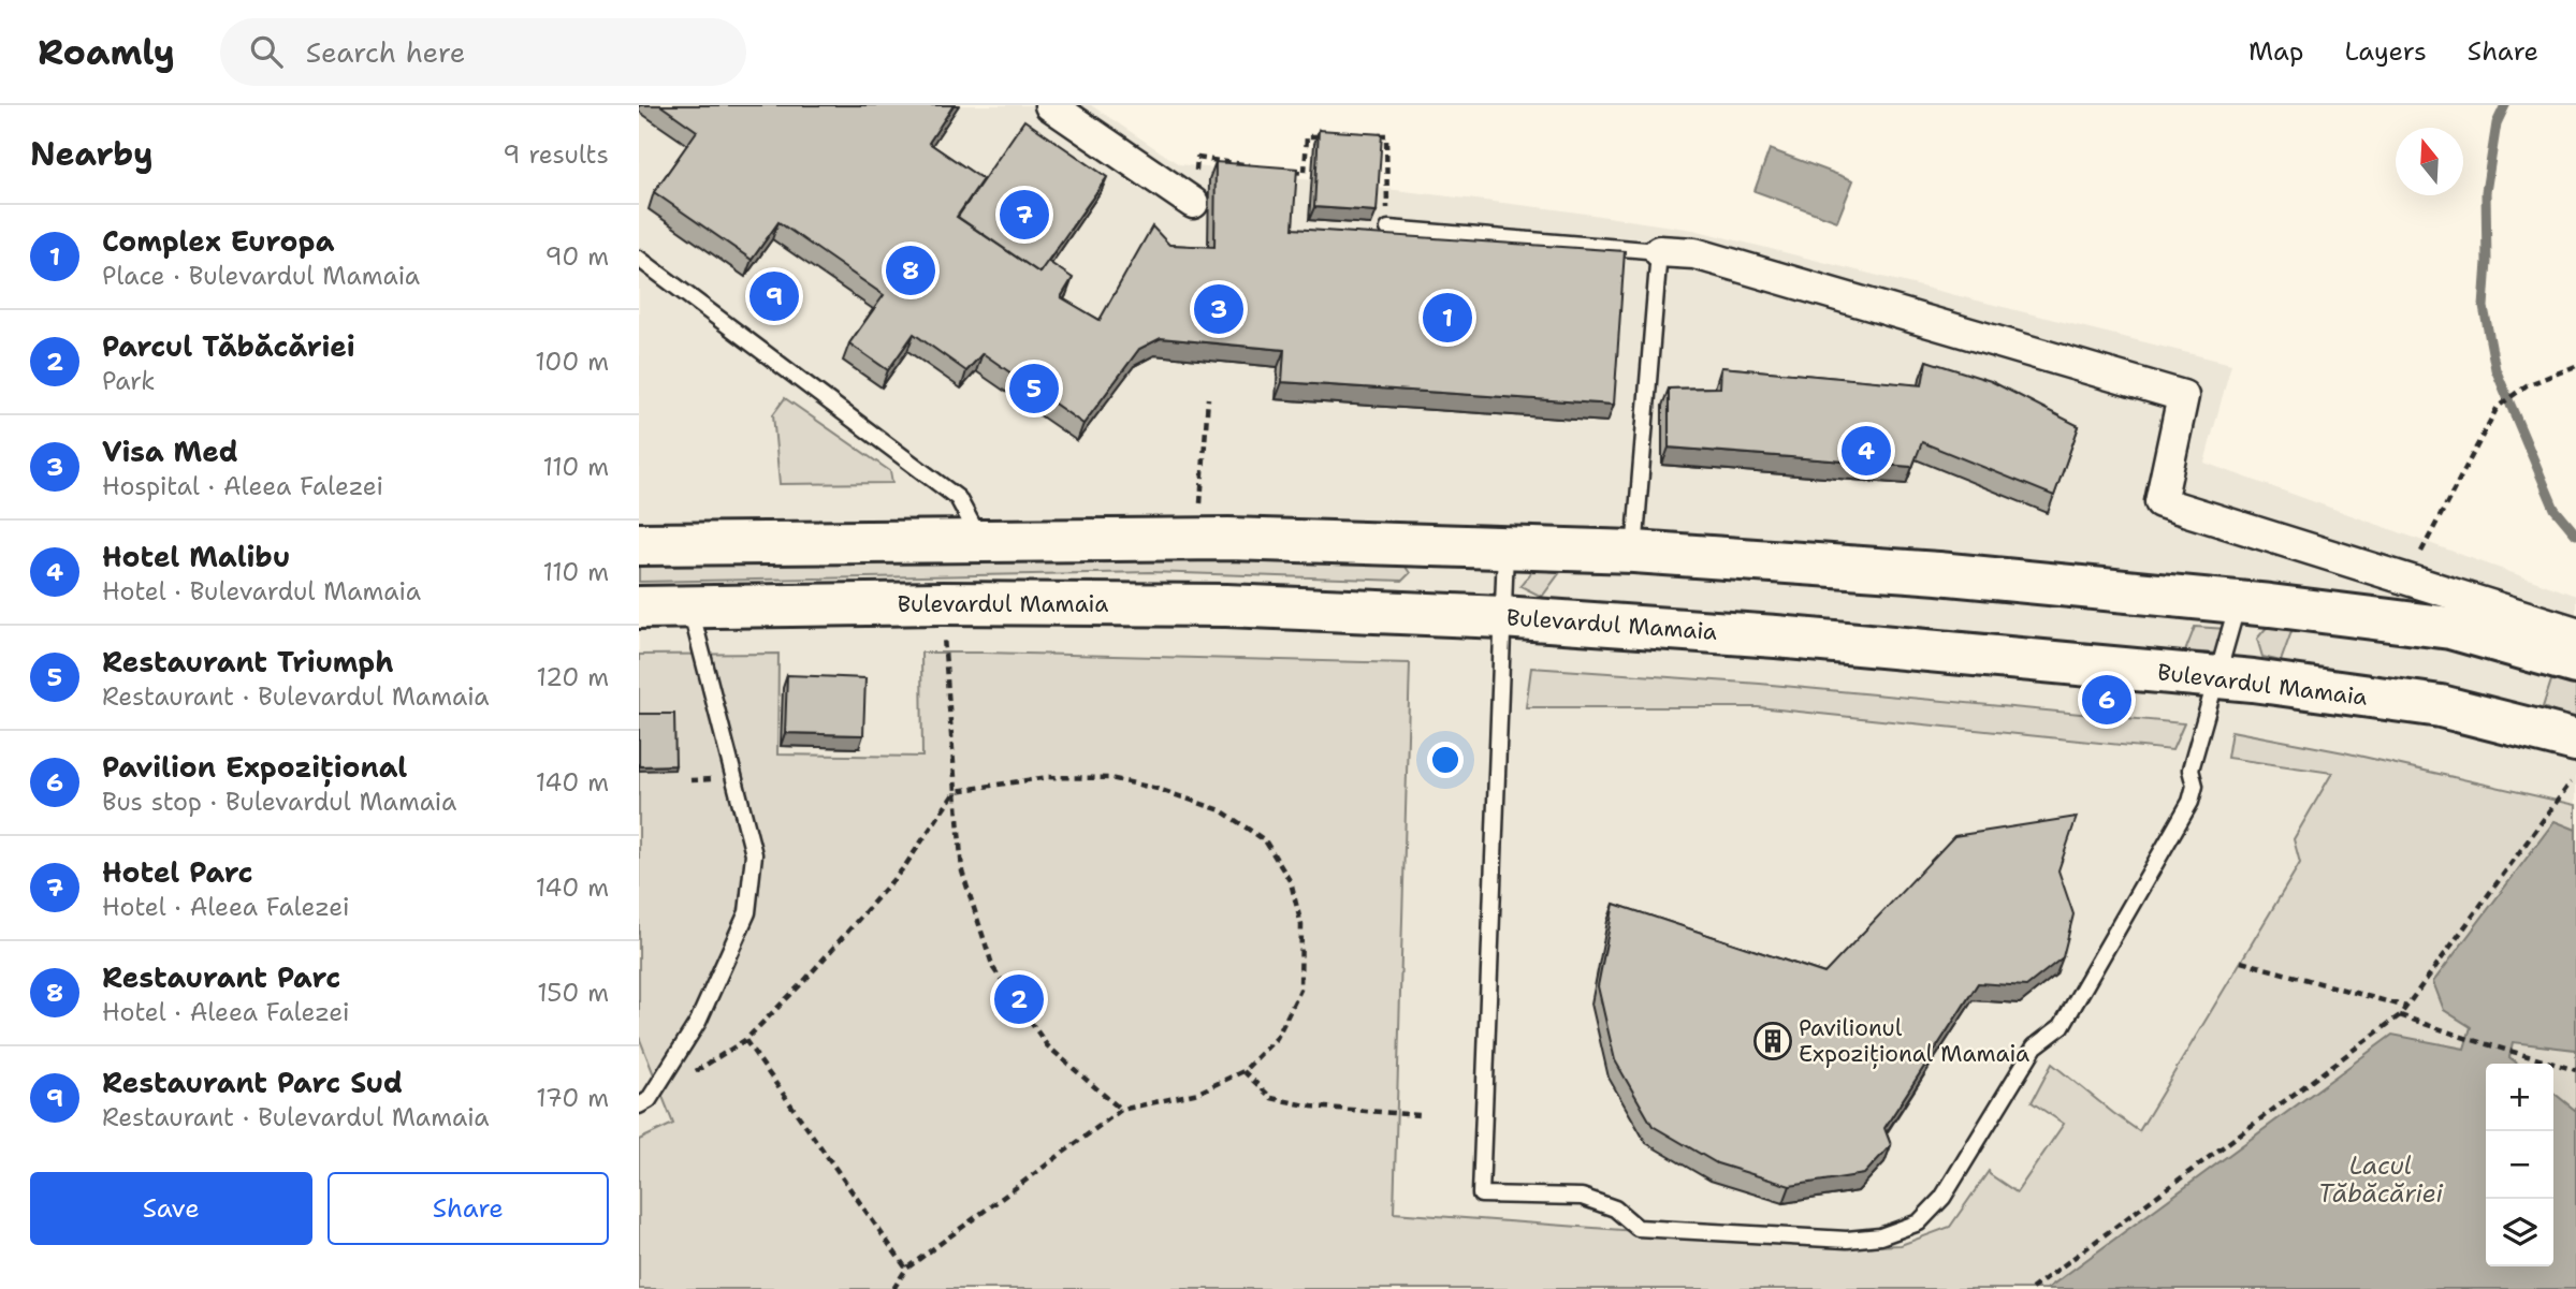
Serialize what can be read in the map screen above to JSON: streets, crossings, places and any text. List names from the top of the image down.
{
  "streets": {
    "main road": ["Bulevardul Mamaia"]
  },
  "water": ["Lacul Tăbăcăriei"],
  "places": {
    "building": ["Pavilionul Expozițional Mamaia"]
  },
  "north": "top",
  "page": {
    "header": "Roamly",
    "search": "Search here",
    "nav": ["Map", "Layers", "Share"],
    "heading": ["Nearby", "9 results"],
    "pins": [
      "7",
      "8",
      "9",
      "3",
      "1",
      "5",
      "4",
      "6",
      "2"
    ],
    "list": [
      {
        "mark": "1",
        "name": "Complex Europa",
        "note": "Place · Bulevardul Mamaia",
        "value": "90 m"
      },
      {
        "mark": "2",
        "name": "Parcul Tăbăcăriei",
        "note": "Park",
        "value": "100 m"
      },
      {
        "mark": "3",
        "name": "Visa Med",
        "note": "Hospital · Aleea Falezei",
        "value": "110 m"
      },
      {
        "mark": "4",
        "name": "Hotel Malibu",
        "note": "Hotel · Bulevardul Mamaia",
        "value": "110 m"
      },
      {
        "mark": "5",
        "name": "Restaurant Triumph",
        "note": "Restaurant · Bulevardul Mamaia",
        "value": "120 m"
      },
      {
        "mark": "6",
        "name": "Pavilion Expozițional",
        "note": "Bus stop · Bulevardul Mamaia",
        "value": "140 m"
      },
      {
        "mark": "7",
        "name": "Hotel Parc",
        "note": "Hotel · Aleea Falezei",
        "value": "140 m"
      },
      {
        "mark": "8",
        "name": "Restaurant Parc",
        "note": "Hotel · Aleea Falezei",
        "value": "150 m"
      },
      {
        "mark": "9",
        "name": "Restaurant Parc Sud",
        "note": "Restaurant · Bulevardul Mamaia",
        "value": "170 m"
      }
    ],
    "map_buttons": ["+", "−"],
    "buttons": ["Save", "Share"]
  }
}
